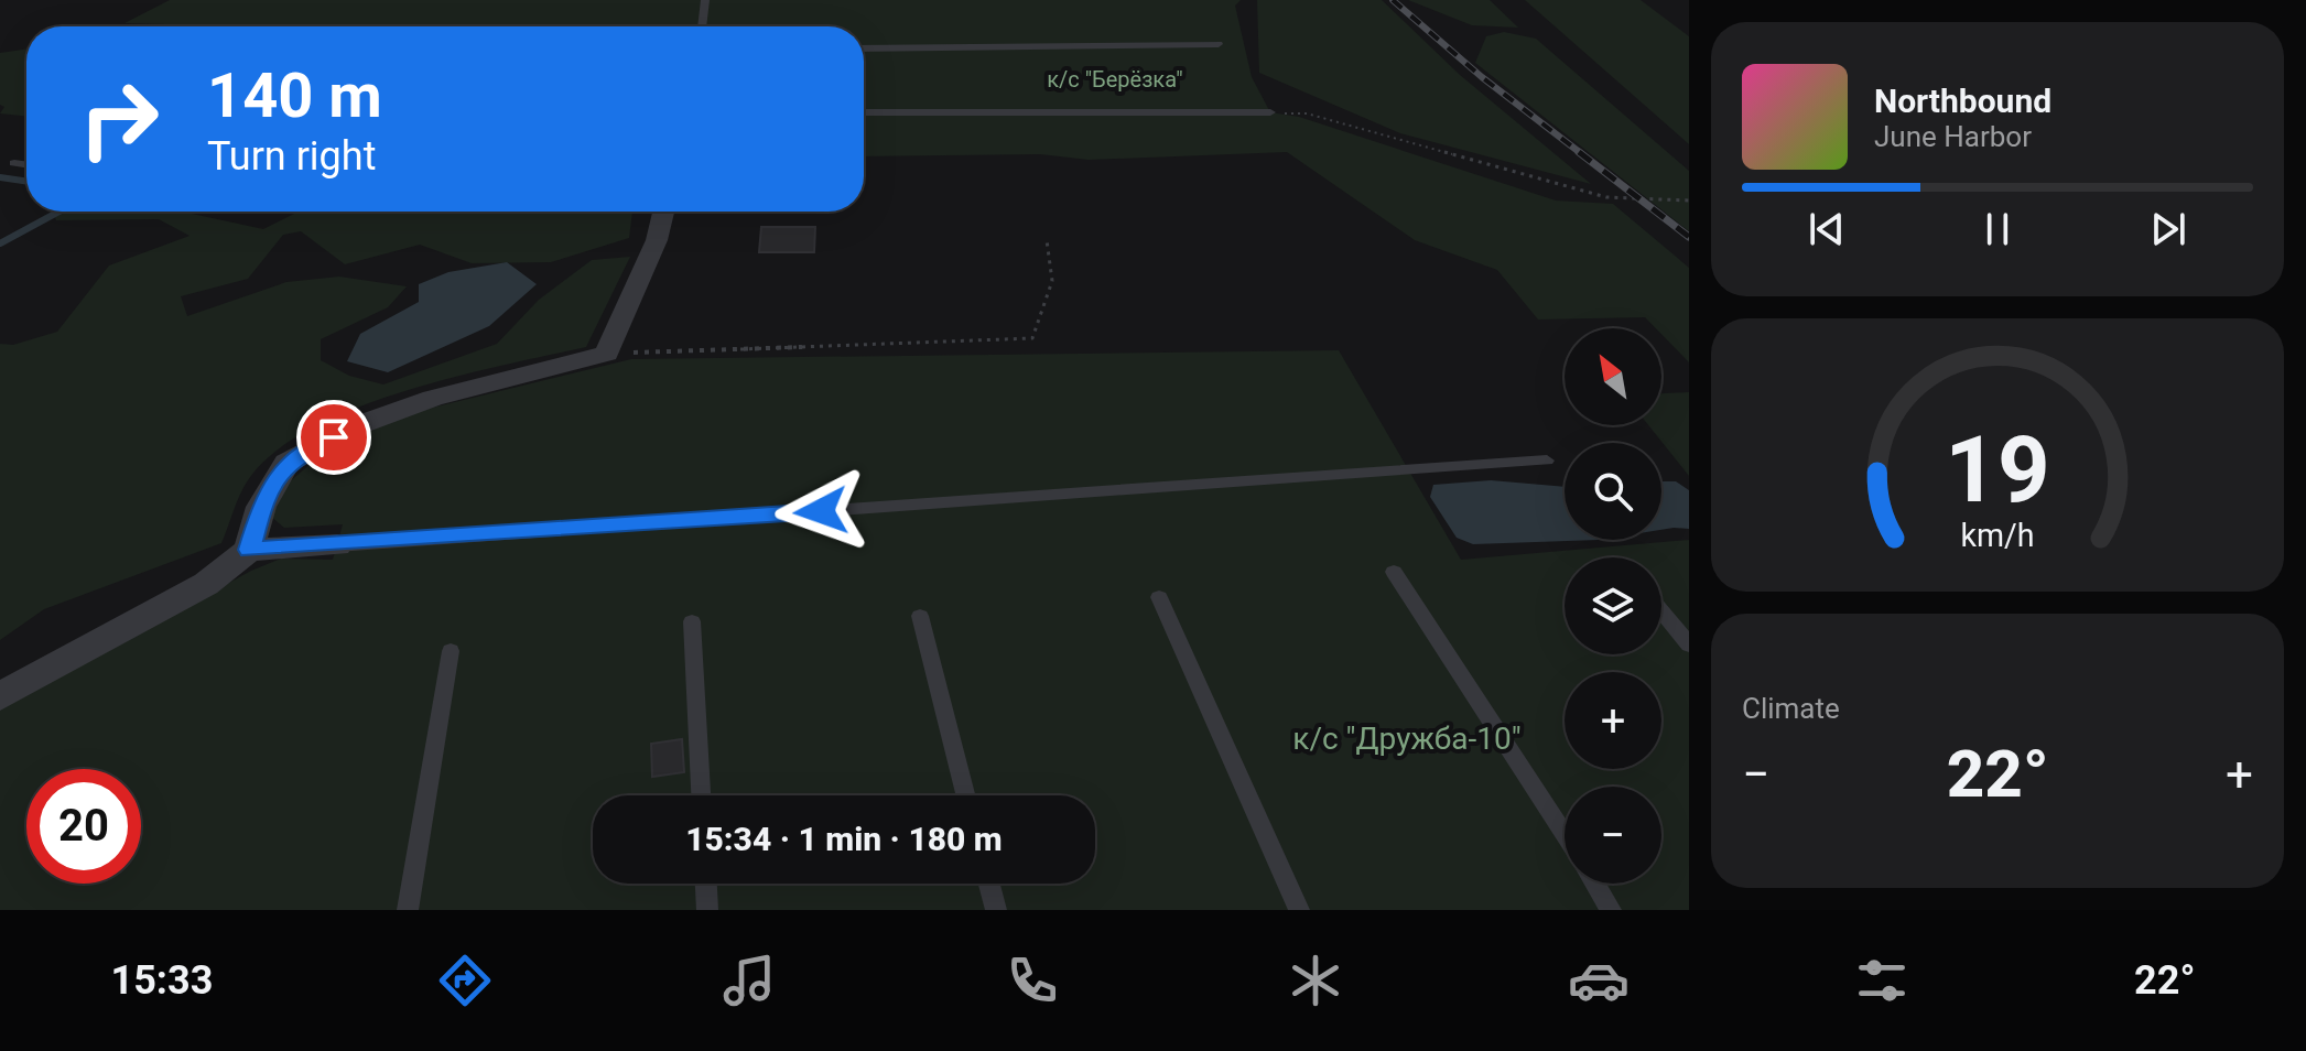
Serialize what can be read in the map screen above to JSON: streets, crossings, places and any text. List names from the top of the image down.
{
  "parks": ["к/с \"Берёзка\"", "к/с \"Дружба-10\""],
  "north": "top left",
  "page": {
    "turn": ["140 m", "Turn right"],
    "song": ["Northbound", "June Harbor"],
    "map_buttons": ["+", "−"],
    "tile": "Climate",
    "heat": ["−", "22°", "+"],
    "limit": "20",
    "trip": "15:34 · 1 min · 180 m",
    "tabs": ["15:33", "22°"],
    "gauge": ["19", "km/h"]
  }
}
